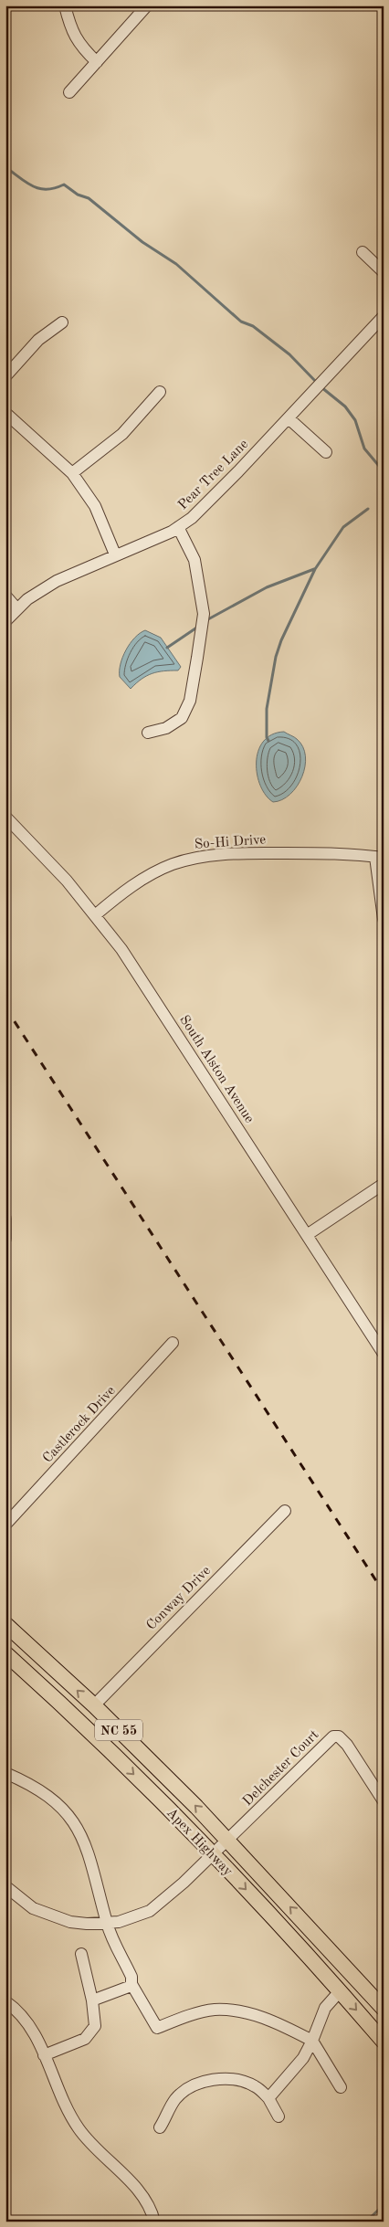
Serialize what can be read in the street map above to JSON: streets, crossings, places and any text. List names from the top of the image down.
{
  "streets": {
    "main road": ["NC 55", "Apex Highway"],
    "street": [
      "Pear Tree Lane",
      "So-Hi Drive",
      "South Alston Avenue",
      "Castlerock Drive",
      "Conway Drive",
      "Delchester Court"
    ]
  },
  "crossings": [
    ["So-Hi Drive", "South Alston Avenue"],
    ["Conway Drive", "Apex Highway"],
    ["Delchester Court", "Apex Highway"]
  ]
}
